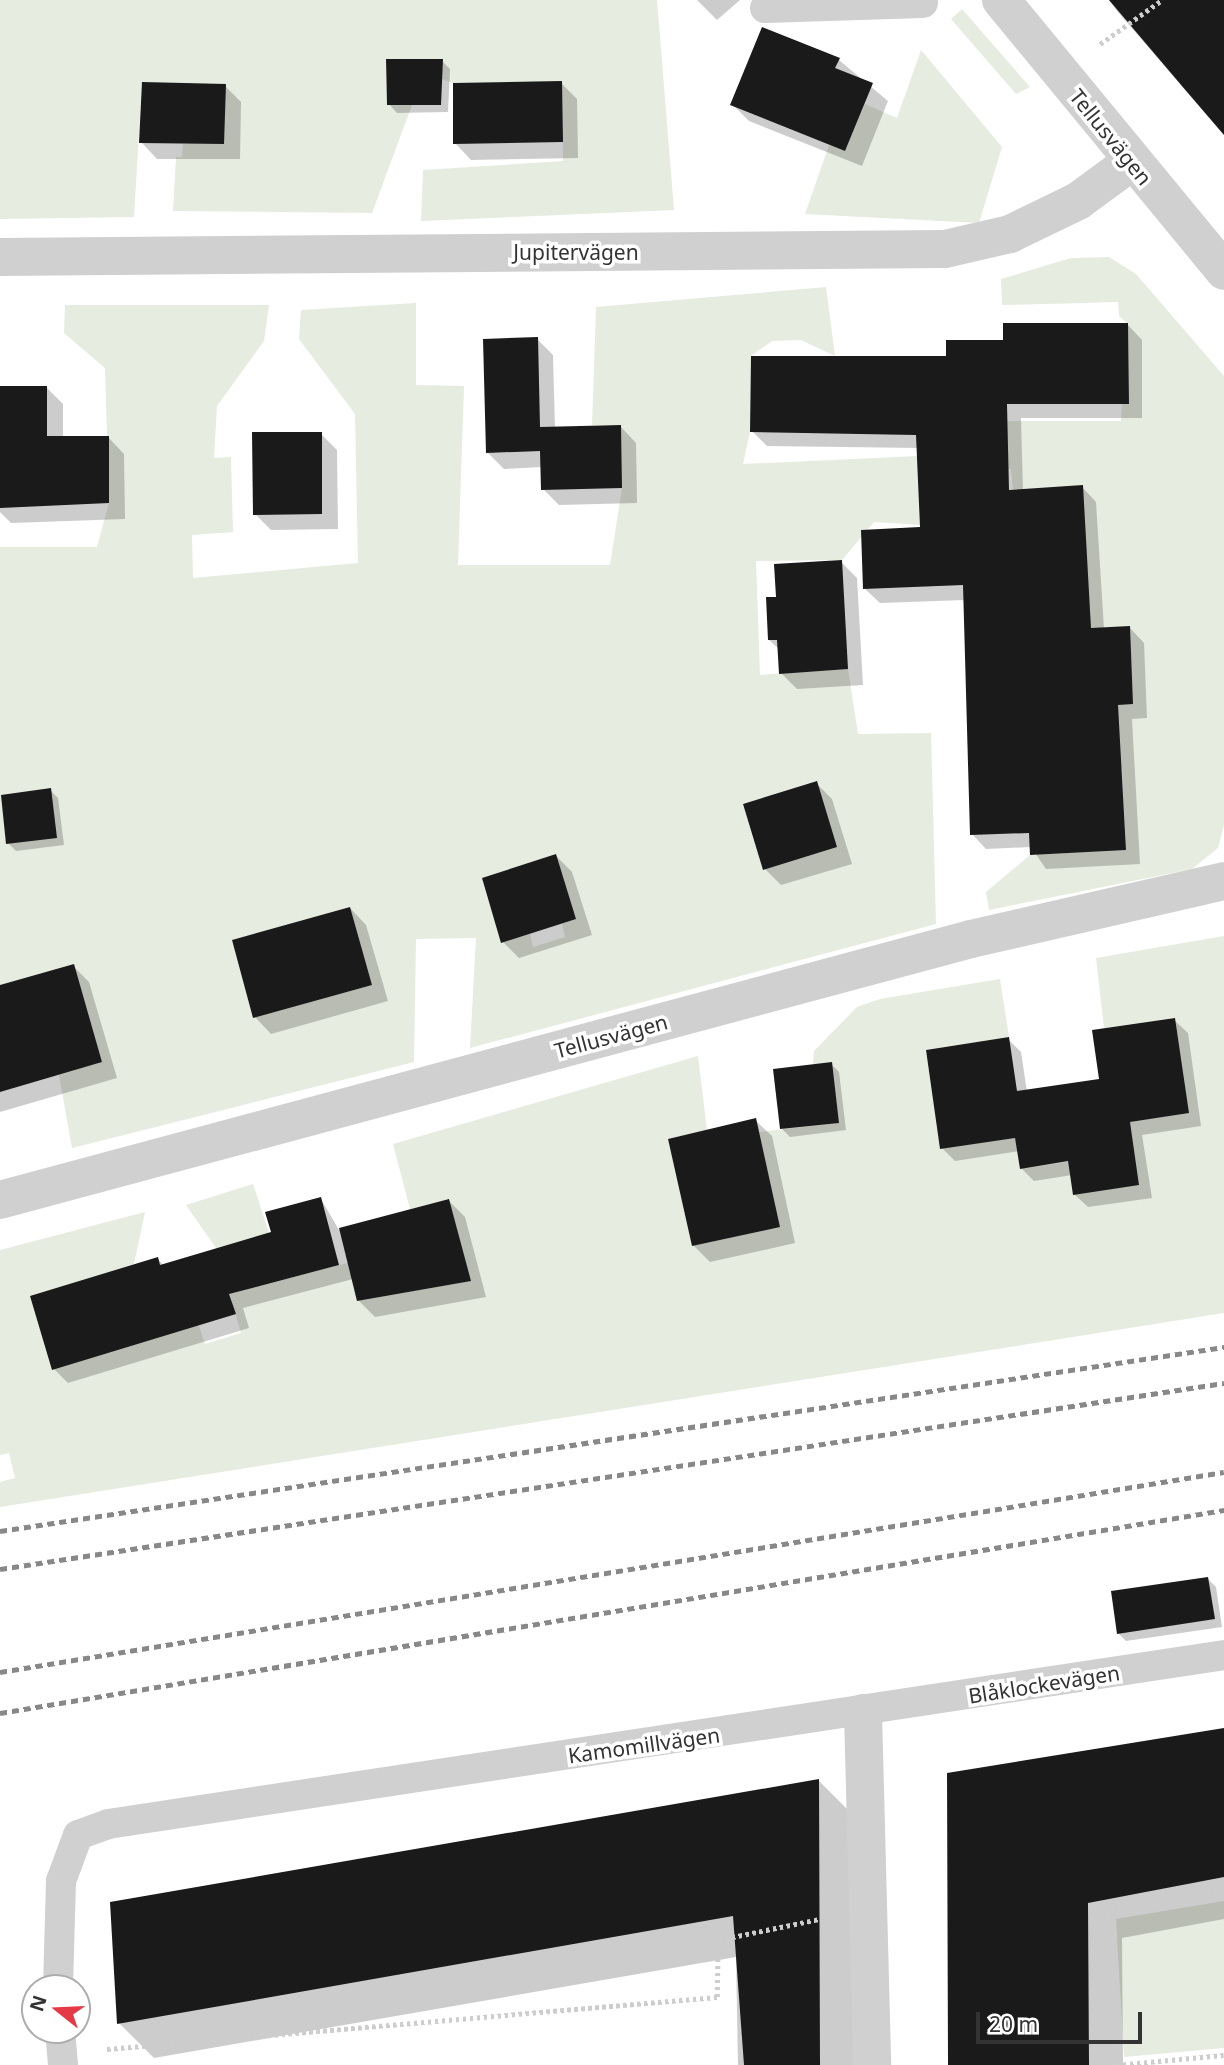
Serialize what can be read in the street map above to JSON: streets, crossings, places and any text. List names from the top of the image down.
{
  "streets": {
    "street": ["Tellusvägen", "Jupitervägen"],
    "lane": ["Blåklockevägen", "Kamomillvägen"]
  },
  "crossings": [
    ["Tellusvägen", "Jupitervägen"],
    ["Blåklockevägen", "Kamomillvägen"]
  ],
  "scale_bar": "20 m",
  "north": "left"
}
